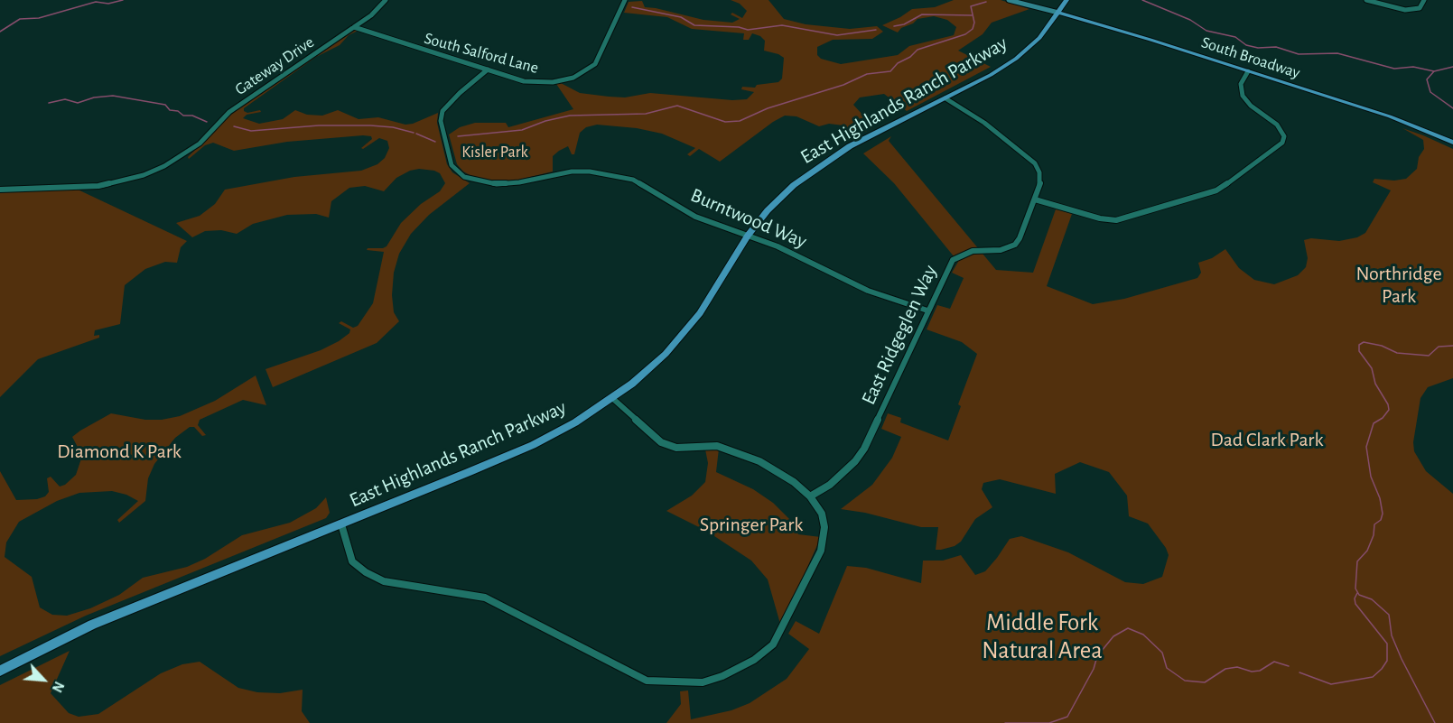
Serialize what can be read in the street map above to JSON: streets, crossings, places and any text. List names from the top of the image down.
{
  "streets": {
    "main road": ["South Broadway", "East Highlands Ranch Parkway"],
    "street": [
      "South Salford Lane",
      "Gateway Drive",
      "Burntwood Way",
      "East Ridgeglen Way"
    ]
  },
  "crossings": [
    ["South Salford Lane", "Gateway Drive"],
    ["South Salford Lane", "Burntwood Way"],
    ["South Broadway", "East Highlands Ranch Parkway"],
    ["East Highlands Ranch Parkway", "Burntwood Way"],
    ["East Highlands Ranch Parkway", "East Ridgeglen Way"],
    ["Burntwood Way", "East Ridgeglen Way"]
  ],
  "parks": [
    "Kisler Park",
    "Northridge Park",
    "Dad Clark Park",
    "Diamond K Park",
    "Springer Park",
    "Middle Fork Natural Area"
  ],
  "north": "bottom right"
}
